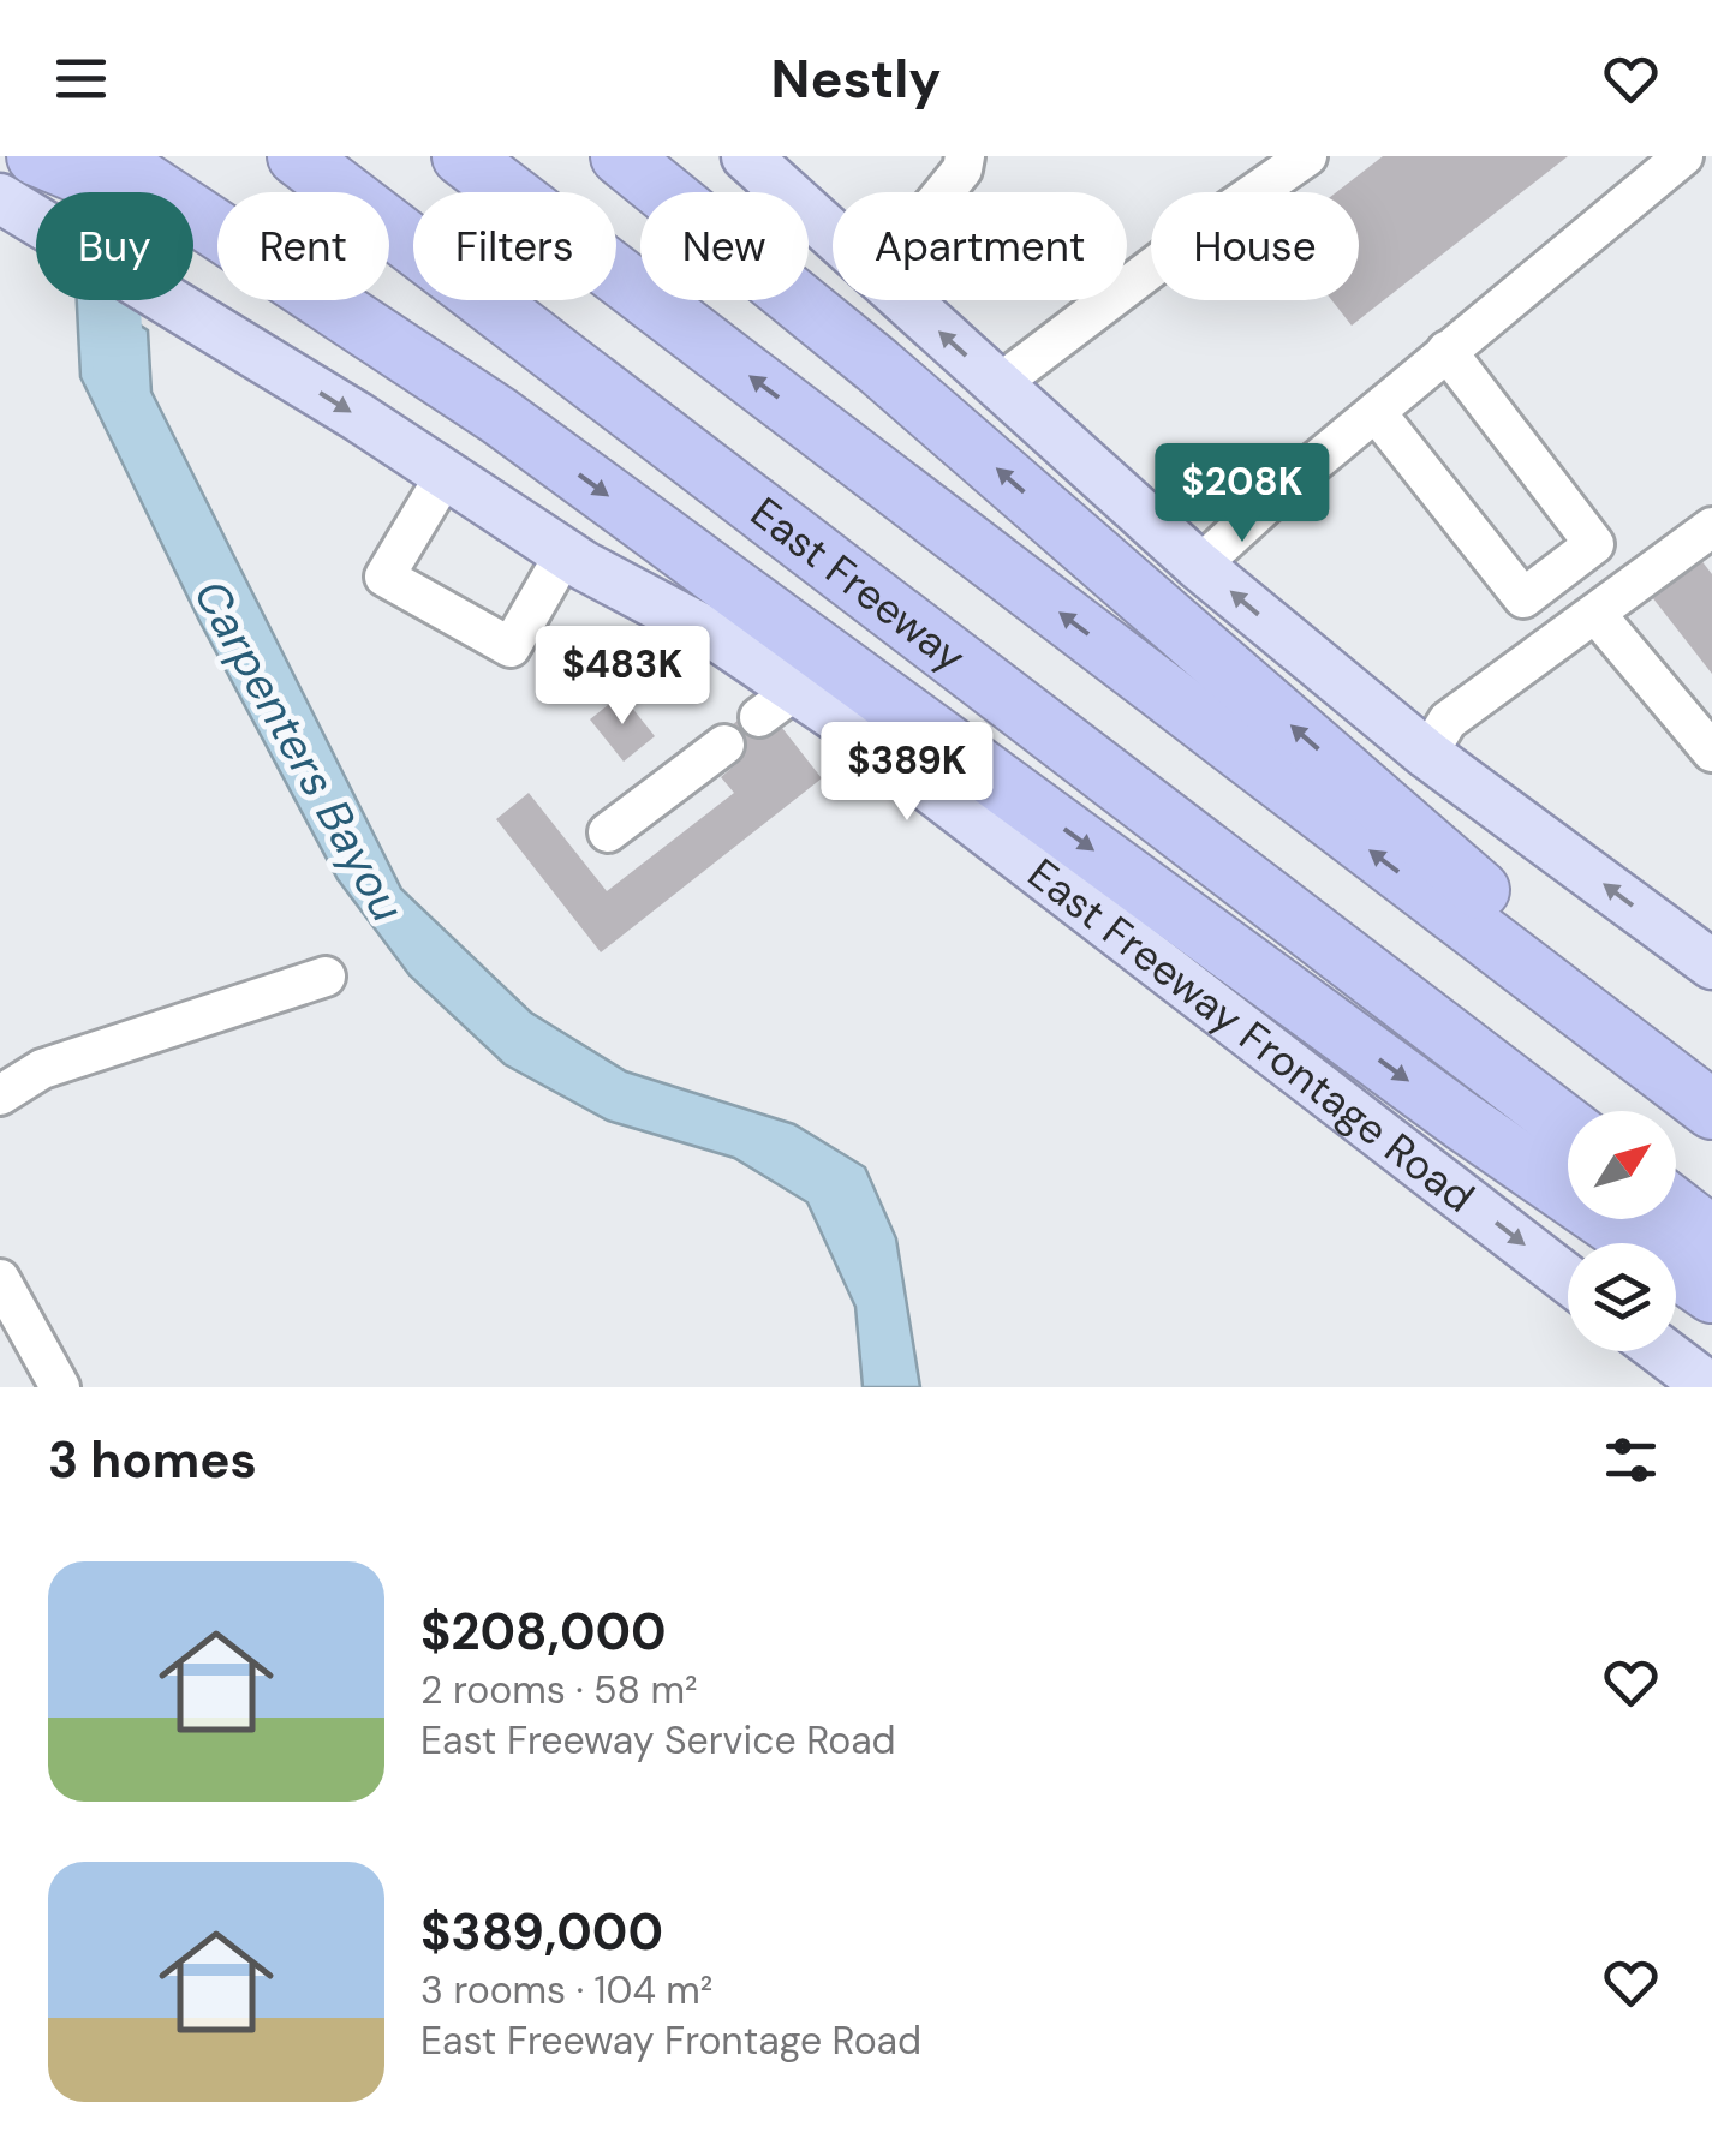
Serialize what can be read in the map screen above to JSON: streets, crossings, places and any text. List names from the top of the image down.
{
  "streets": {
    "highway": ["East Freeway"],
    "main road": ["East Freeway Frontage Road"]
  },
  "water": ["Carpenters Bayou"],
  "north": "top right",
  "page": {
    "header": "Nestly",
    "chip": [
      "Buy",
      "Rent",
      "Filters",
      "New",
      "Apartment",
      "House"
    ],
    "price": ["$208K", "$483K", "$389K"],
    "heading": "3 homes",
    "list": [
      {
        "name": "$208,000",
        "note": "2 rooms · 58 m² · East Freeway Service Road"
      },
      {
        "name": "$389,000",
        "note": "3 rooms · 104 m² · East Freeway Frontage Road"
      }
    ]
  }
}
